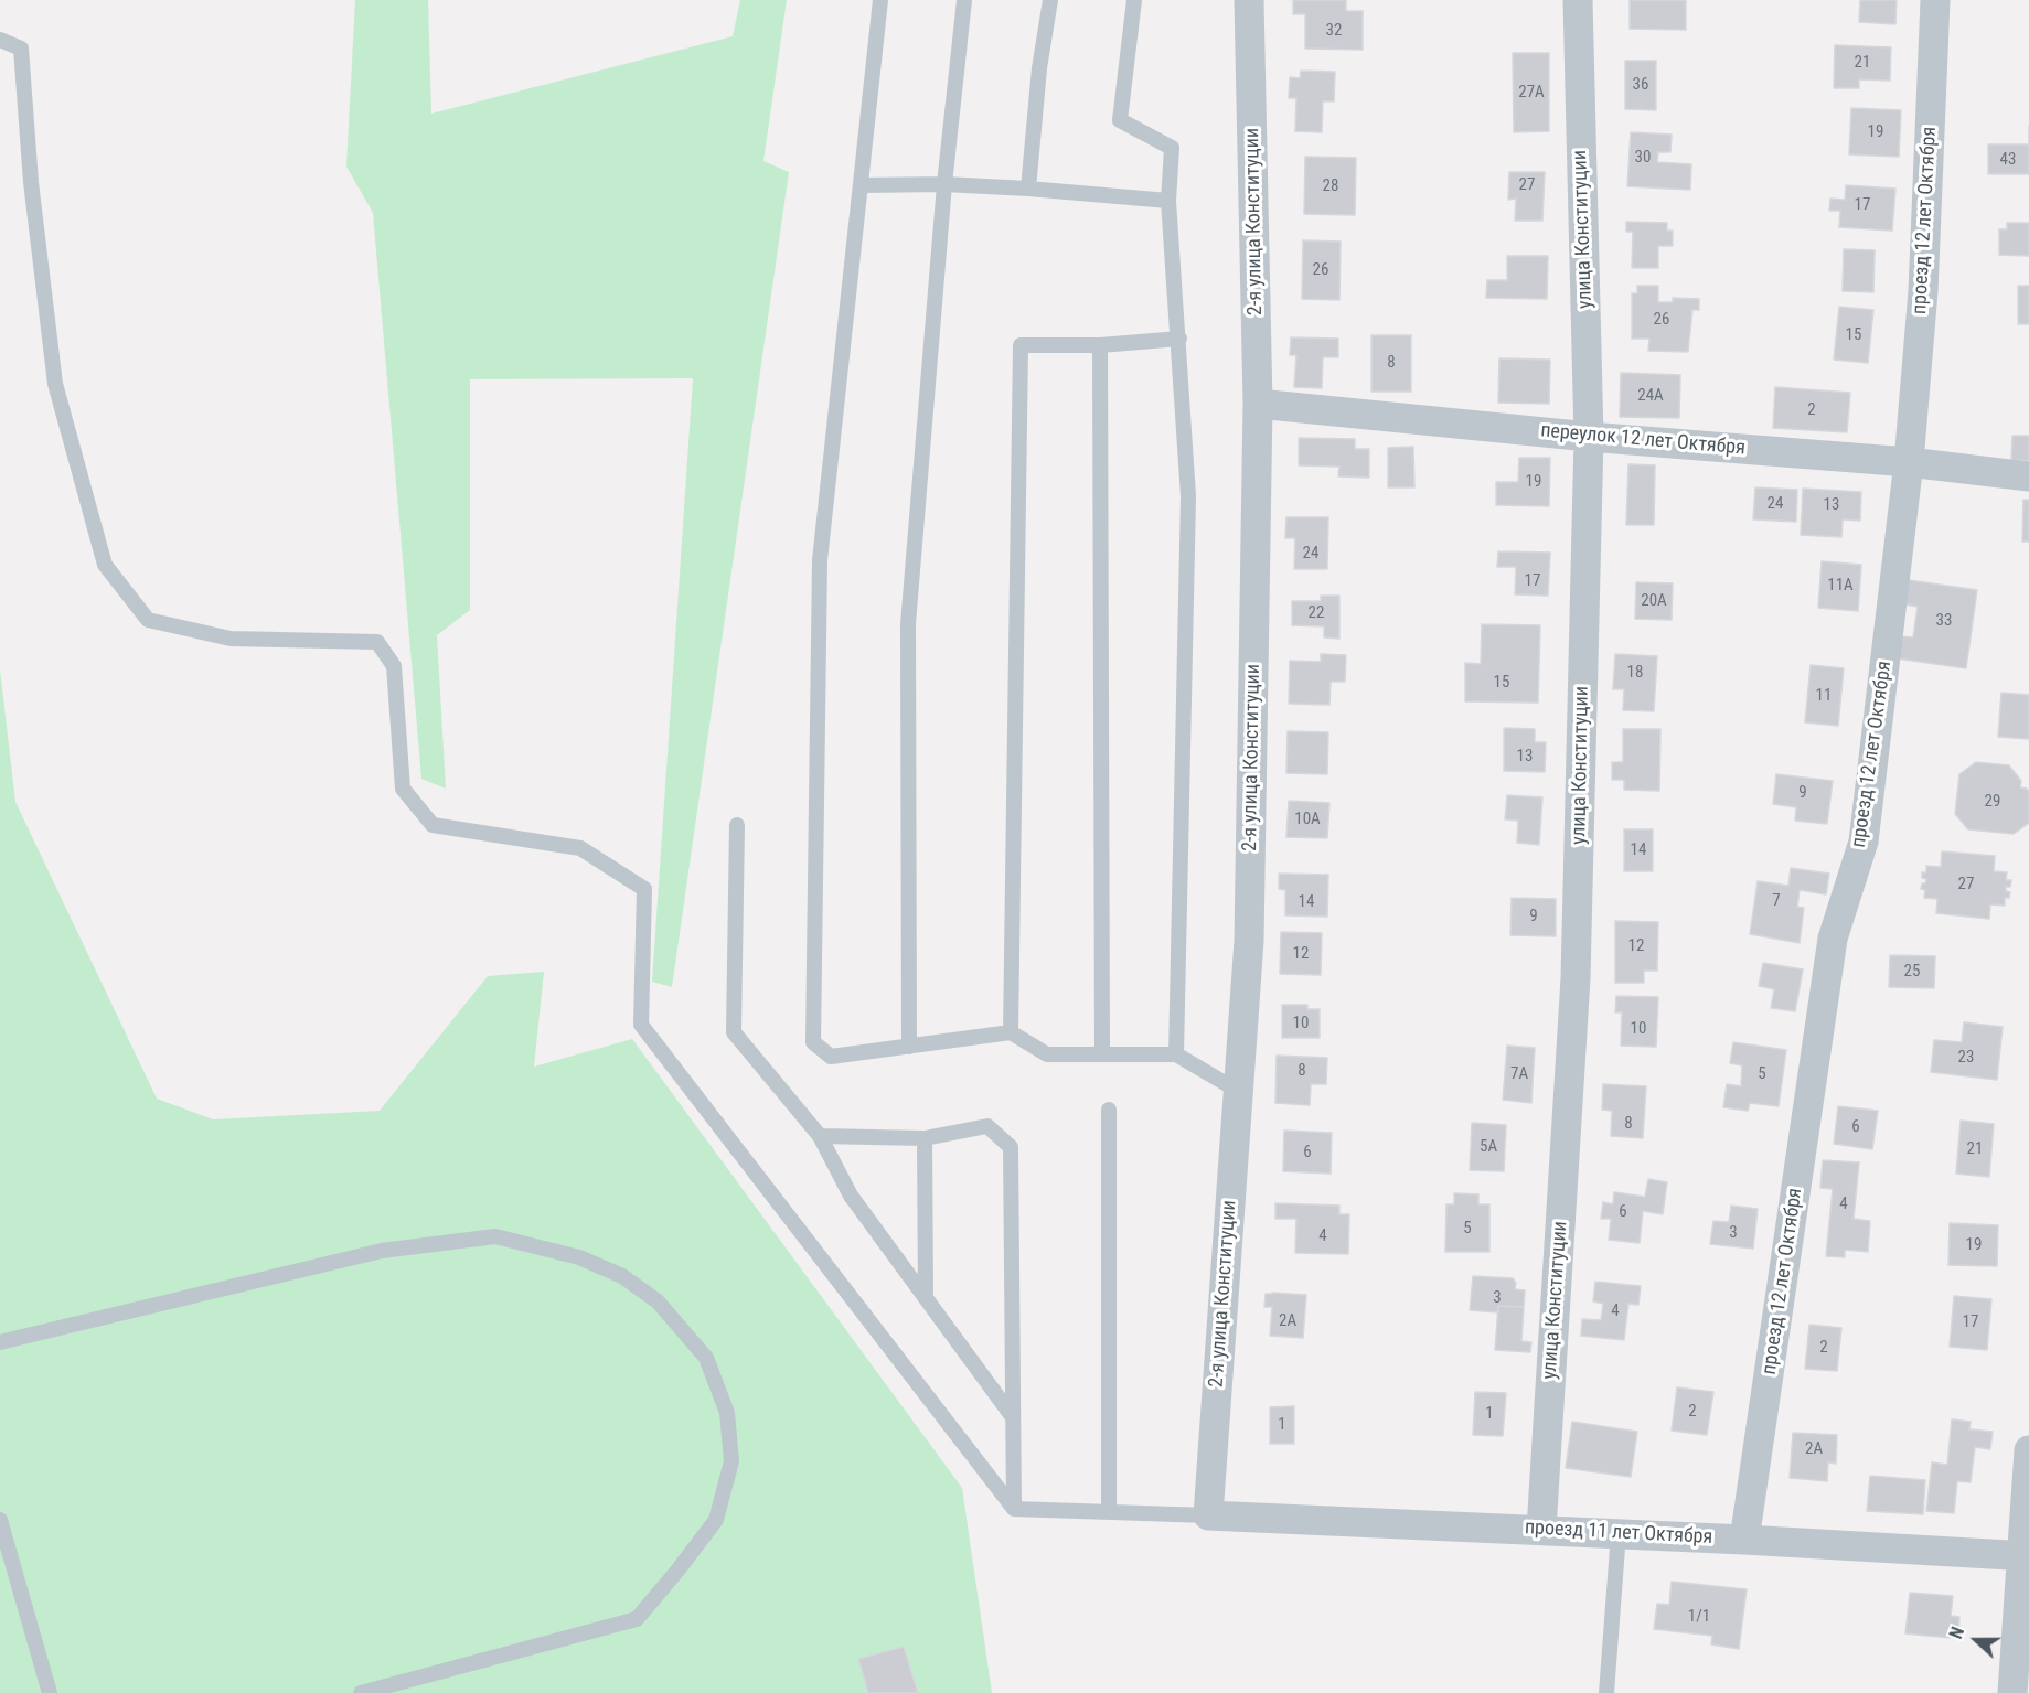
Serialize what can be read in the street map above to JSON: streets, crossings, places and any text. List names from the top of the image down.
{
  "streets": {
    "street": [
      "проезд 12 лет Октября",
      "2-я улица Конституции",
      "улица Конституции",
      "переулок 12 лет Октября",
      "проезд 11 лет Октября"
    ]
  },
  "crossings": [
    ["проезд 12 лет Октября", "переулок 12 лет Октября"],
    ["проезд 12 лет Октября", "проезд 11 лет Октября"],
    ["2-я улица Конституции", "переулок 12 лет Октября"],
    ["2-я улица Конституции", "проезд 11 лет Октября"],
    ["улица Конституции", "переулок 12 лет Октября"],
    ["улица Конституции", "проезд 11 лет Октября"]
  ],
  "house_numbers": [
    "32",
    "21",
    "36",
    "27А",
    "19",
    "30",
    "43",
    "27",
    "28",
    "17",
    "26",
    "26",
    "15",
    "8",
    "24А",
    "2",
    "19",
    "24",
    "13",
    "24",
    "17",
    "11А",
    "20А",
    "22",
    "33",
    "18",
    "15",
    "11",
    "13",
    "9",
    "29",
    "10А",
    "14",
    "27",
    "7",
    "14",
    "9",
    "12",
    "12",
    "25",
    "10",
    "10",
    "23",
    "8",
    "7А",
    "5",
    "8",
    "6",
    "5А",
    "21",
    "6",
    "4",
    "6",
    "5",
    "3",
    "4",
    "19",
    "3",
    "4",
    "2А",
    "17",
    "2",
    "2",
    "1",
    "1",
    "2А",
    "1/1"
  ],
  "north": "left"
}
